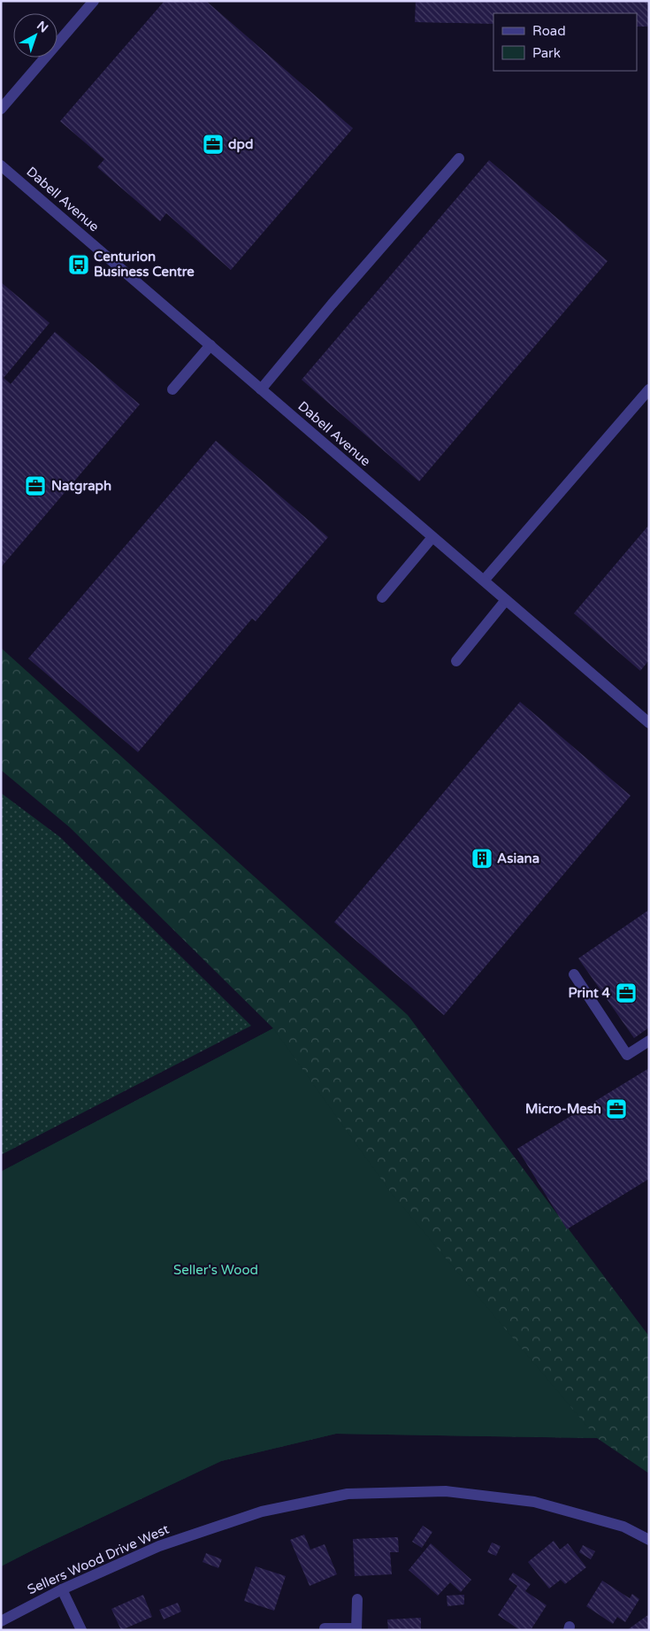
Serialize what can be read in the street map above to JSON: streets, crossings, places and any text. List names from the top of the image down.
{
  "streets": {
    "street": ["Dabell Avenue", "Sellers Wood Drive West"]
  },
  "parks": ["Seller's Wood"],
  "places": {
    "office": [
      "dpd",
      "Natgraph",
      "Print 4",
      "Micro-Mesh"
    ],
    "bus stop": ["Centurion Business Centre"],
    "building": ["Asiana"]
  },
  "legend": ["Road", "Park"],
  "north": "top right"
}
